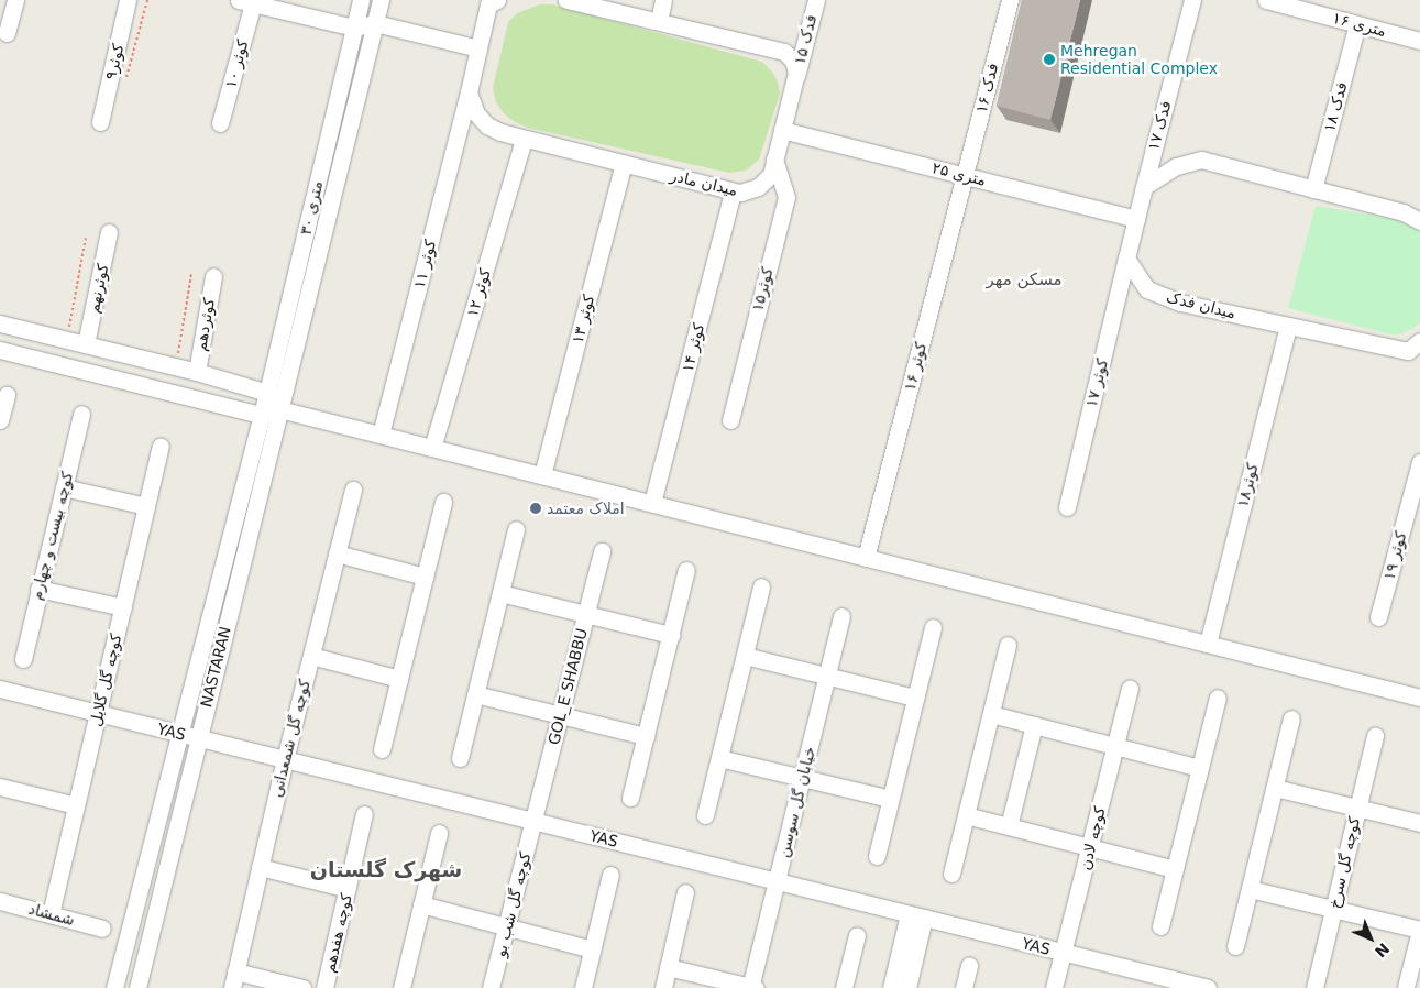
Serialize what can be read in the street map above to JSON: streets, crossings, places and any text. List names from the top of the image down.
{
  "streets": {
    "street": [
      "۱۶ متری",
      "فدک ۱۵",
      "کوثر۹",
      "کوثر ۱۰",
      "فدک ۱۶",
      "فدک ۱۸",
      "فدک ۱۷",
      "۲۵ متری",
      "میدان مادر",
      "۳۰ متری",
      "کوثر ۱۱",
      "کوثرنهم",
      "کوثر۱۵",
      "کوثر ۱۲",
      "میدان فدک",
      "کوثر ۱۳",
      "کوثردهم",
      "کوثر ۱۴",
      "کوثر ۱۶",
      "کوثر ۱۷",
      "کوثر۱۸",
      "کوچه بیست و چهارم",
      "کوثر ۱۹",
      "NASTARAN",
      "کوچه گل گلایل",
      "GOL_E SHABBU",
      "YAS",
      "کوچه گل شمعدانی",
      "خیابان گل سوسن",
      "کوچه لادن",
      "کوچه گل سرخ",
      "کوچه گل شب بو",
      "شمشاد",
      "کوچه هفدهم"
    ]
  },
  "crossings": [
    ["۱۶ متری", "فدک ۱۸"],
    ["فدک ۱۵", "میدان مادر"],
    ["فدک ۱۶", "۲۵ متری"],
    ["فدک ۱۶", "کوثر ۱۶"],
    ["۲۵ متری", "میدان مادر"],
    ["۲۵ متری", "کوثر ۱۶"],
    ["میدان مادر", "کوثر ۱۱"],
    ["میدان مادر", "کوثر۱۵"],
    ["میدان مادر", "کوثر ۱۲"],
    ["میدان مادر", "کوثر ۱۳"],
    ["میدان مادر", "کوثر ۱۴"],
    ["۳۰ متری", "NASTARAN"],
    ["میدان فدک", "کوثر ۱۷"],
    ["میدان فدک", "کوثر۱۸"],
    ["NASTARAN", "YAS"],
    ["کوچه گل گلایل", "YAS"],
    ["کوچه گل گلایل", "شمشاد"],
    ["GOL_E SHABBU", "YAS"],
    ["GOL_E SHABBU", "کوچه گل شب بو"],
    ["YAS", "کوچه گل شمعدانی"],
    ["YAS", "خیابان گل سوسن"],
    ["YAS", "کوچه لادن"],
    ["YAS", "کوچه گل شب بو"]
  ],
  "districts": ["مسکن مهر", "شهرک گلستان"],
  "places": ["Mehregan Residential Complex", "املاک معتمد"],
  "north": "bottom right"
}
